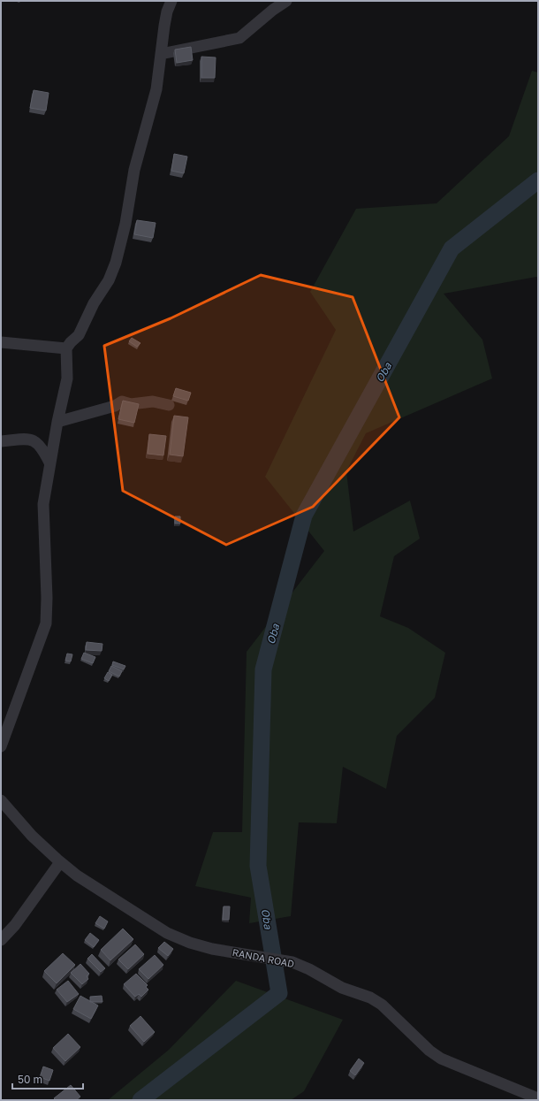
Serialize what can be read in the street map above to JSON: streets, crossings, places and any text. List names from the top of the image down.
{
  "streets": {
    "street": ["RANDA ROAD"]
  },
  "water": ["Oba"],
  "scale_bar": "50 m"
}
